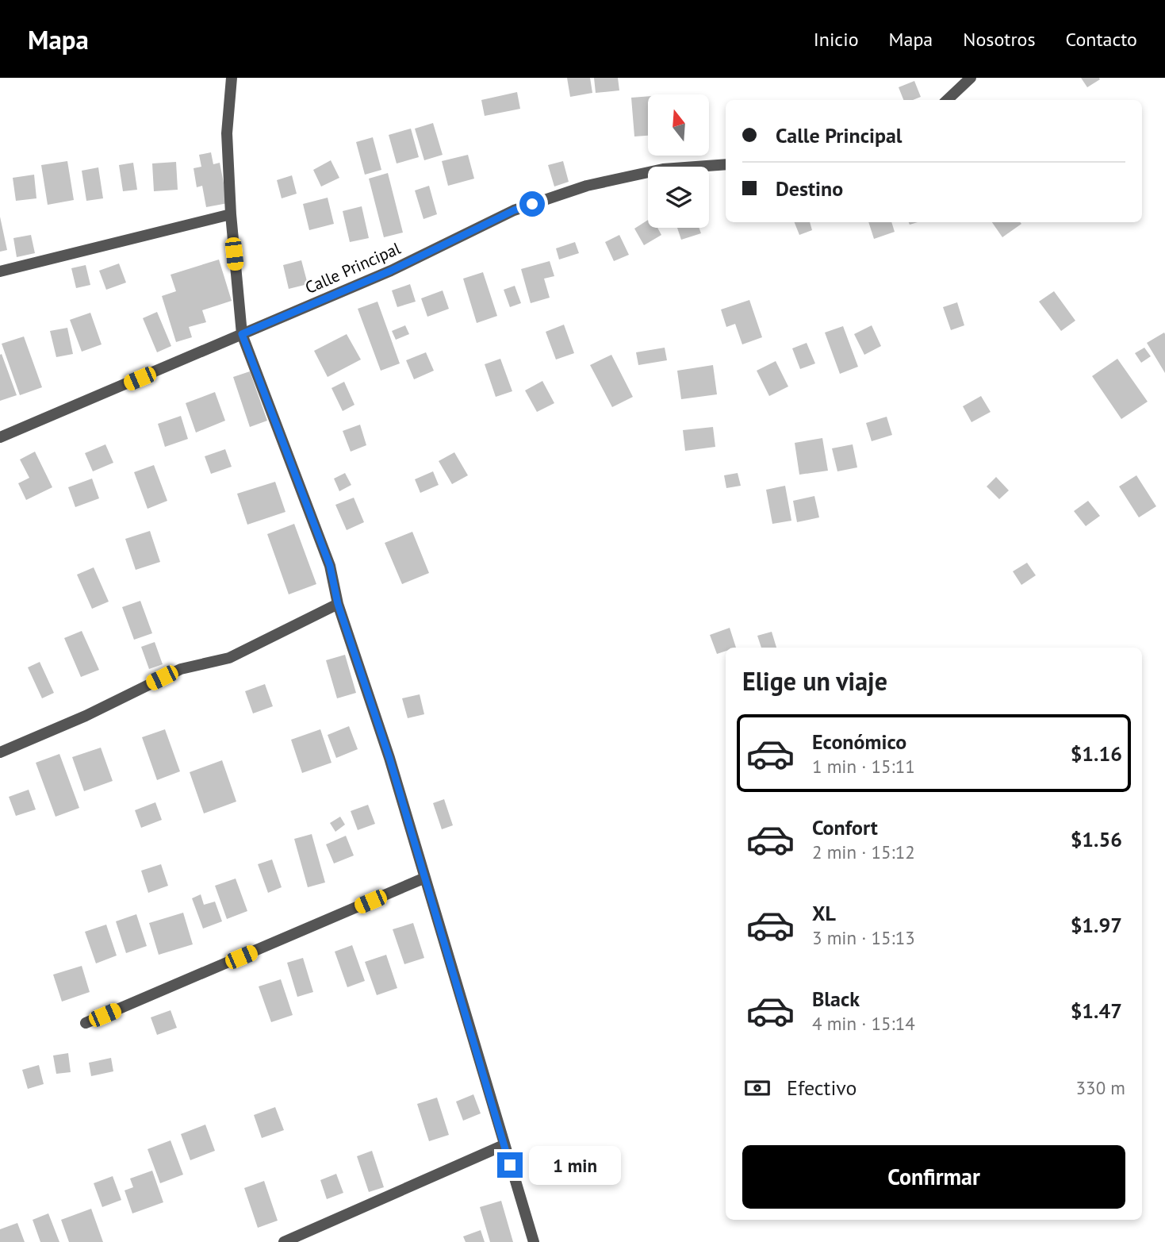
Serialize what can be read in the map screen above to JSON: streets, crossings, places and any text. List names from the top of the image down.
{
  "streets": {
    "street": ["Calle Principal"]
  },
  "north": "top",
  "page": {
    "header": "Mapa",
    "nav": [
      "Inicio",
      "Mapa",
      "Nosotros",
      "Contacto"
    ],
    "banner": ["Calle Principal", "Destino"],
    "heading": "Elige un viaje",
    "list": [
      {
        "name": "Económico",
        "note": "1 min · 15:11",
        "value": "$1.16"
      },
      {
        "name": "Confort",
        "note": "2 min · 15:12",
        "value": "$1.56"
      },
      {
        "name": "XL",
        "note": "3 min · 15:13",
        "value": "$1.97"
      },
      {
        "name": "Black",
        "note": "4 min · 15:14",
        "value": "$1.47"
      }
    ],
    "pay": ["Efectivo", "330 m"],
    "buttons": "Confirmar",
    "bubble": "1 min"
  }
}
